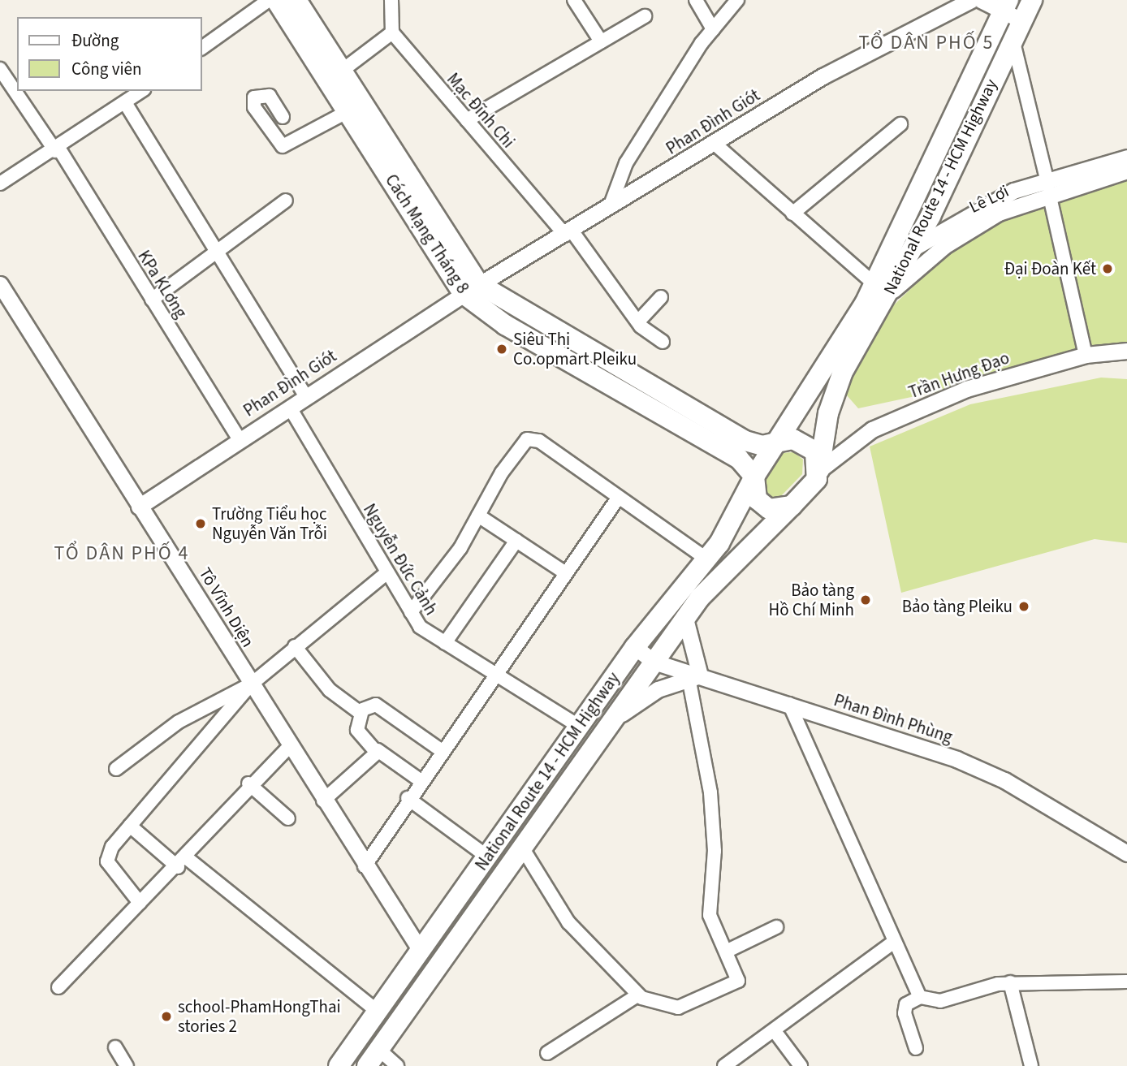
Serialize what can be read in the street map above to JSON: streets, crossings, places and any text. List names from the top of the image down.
{
  "streets": {
    "main road": ["National Route 14 - HCM Highway", "Cách Mạng Tháng 8"],
    "street": [
      "Mạc Đĩnh Chi",
      "Phan Đình Giót",
      "Lê Lợi",
      "KPa KLơng",
      "Trần Hưng Đạo",
      "Nguyễn Đức Cảnh",
      "Tô Vĩnh Diện",
      "Phan Đình Phùng"
    ]
  },
  "crossings": [
    ["Mạc Đĩnh Chi", "Phan Đình Giót"],
    ["Phan Đình Giót", "Cách Mạng Tháng 8"],
    ["Phan Đình Giót", "KPa KLơng"],
    ["Phan Đình Giót", "Nguyễn Đức Cảnh"],
    ["Phan Đình Giót", "Tô Vĩnh Diện"],
    ["National Route 14 - HCM Highway", "Lê Lợi"],
    ["National Route 14 - HCM Highway", "Cách Mạng Tháng 8"],
    ["National Route 14 - HCM Highway", "Trần Hưng Đạo"],
    ["National Route 14 - HCM Highway", "Nguyễn Đức Cảnh"],
    ["National Route 14 - HCM Highway", "Tô Vĩnh Diện"],
    ["National Route 14 - HCM Highway", "Phan Đình Phùng"],
    ["Cách Mạng Tháng 8", "Trần Hưng Đạo"]
  ],
  "districts": ["TỔ DÂN PHỐ 5", "TỔ DÂN PHỐ 4"],
  "places": [
    "Đại Đoàn Kết",
    "Siêu Thị Co.opmart Pleiku",
    "Trường Tiểu học Nguyễn Văn Trỗi",
    "Bảo tàng Hồ Chí Minh",
    "Bảo tàng Pleiku",
    "school-PhamHongThai stories 2"
  ],
  "legend": ["Đường", "Công viên"]
}
